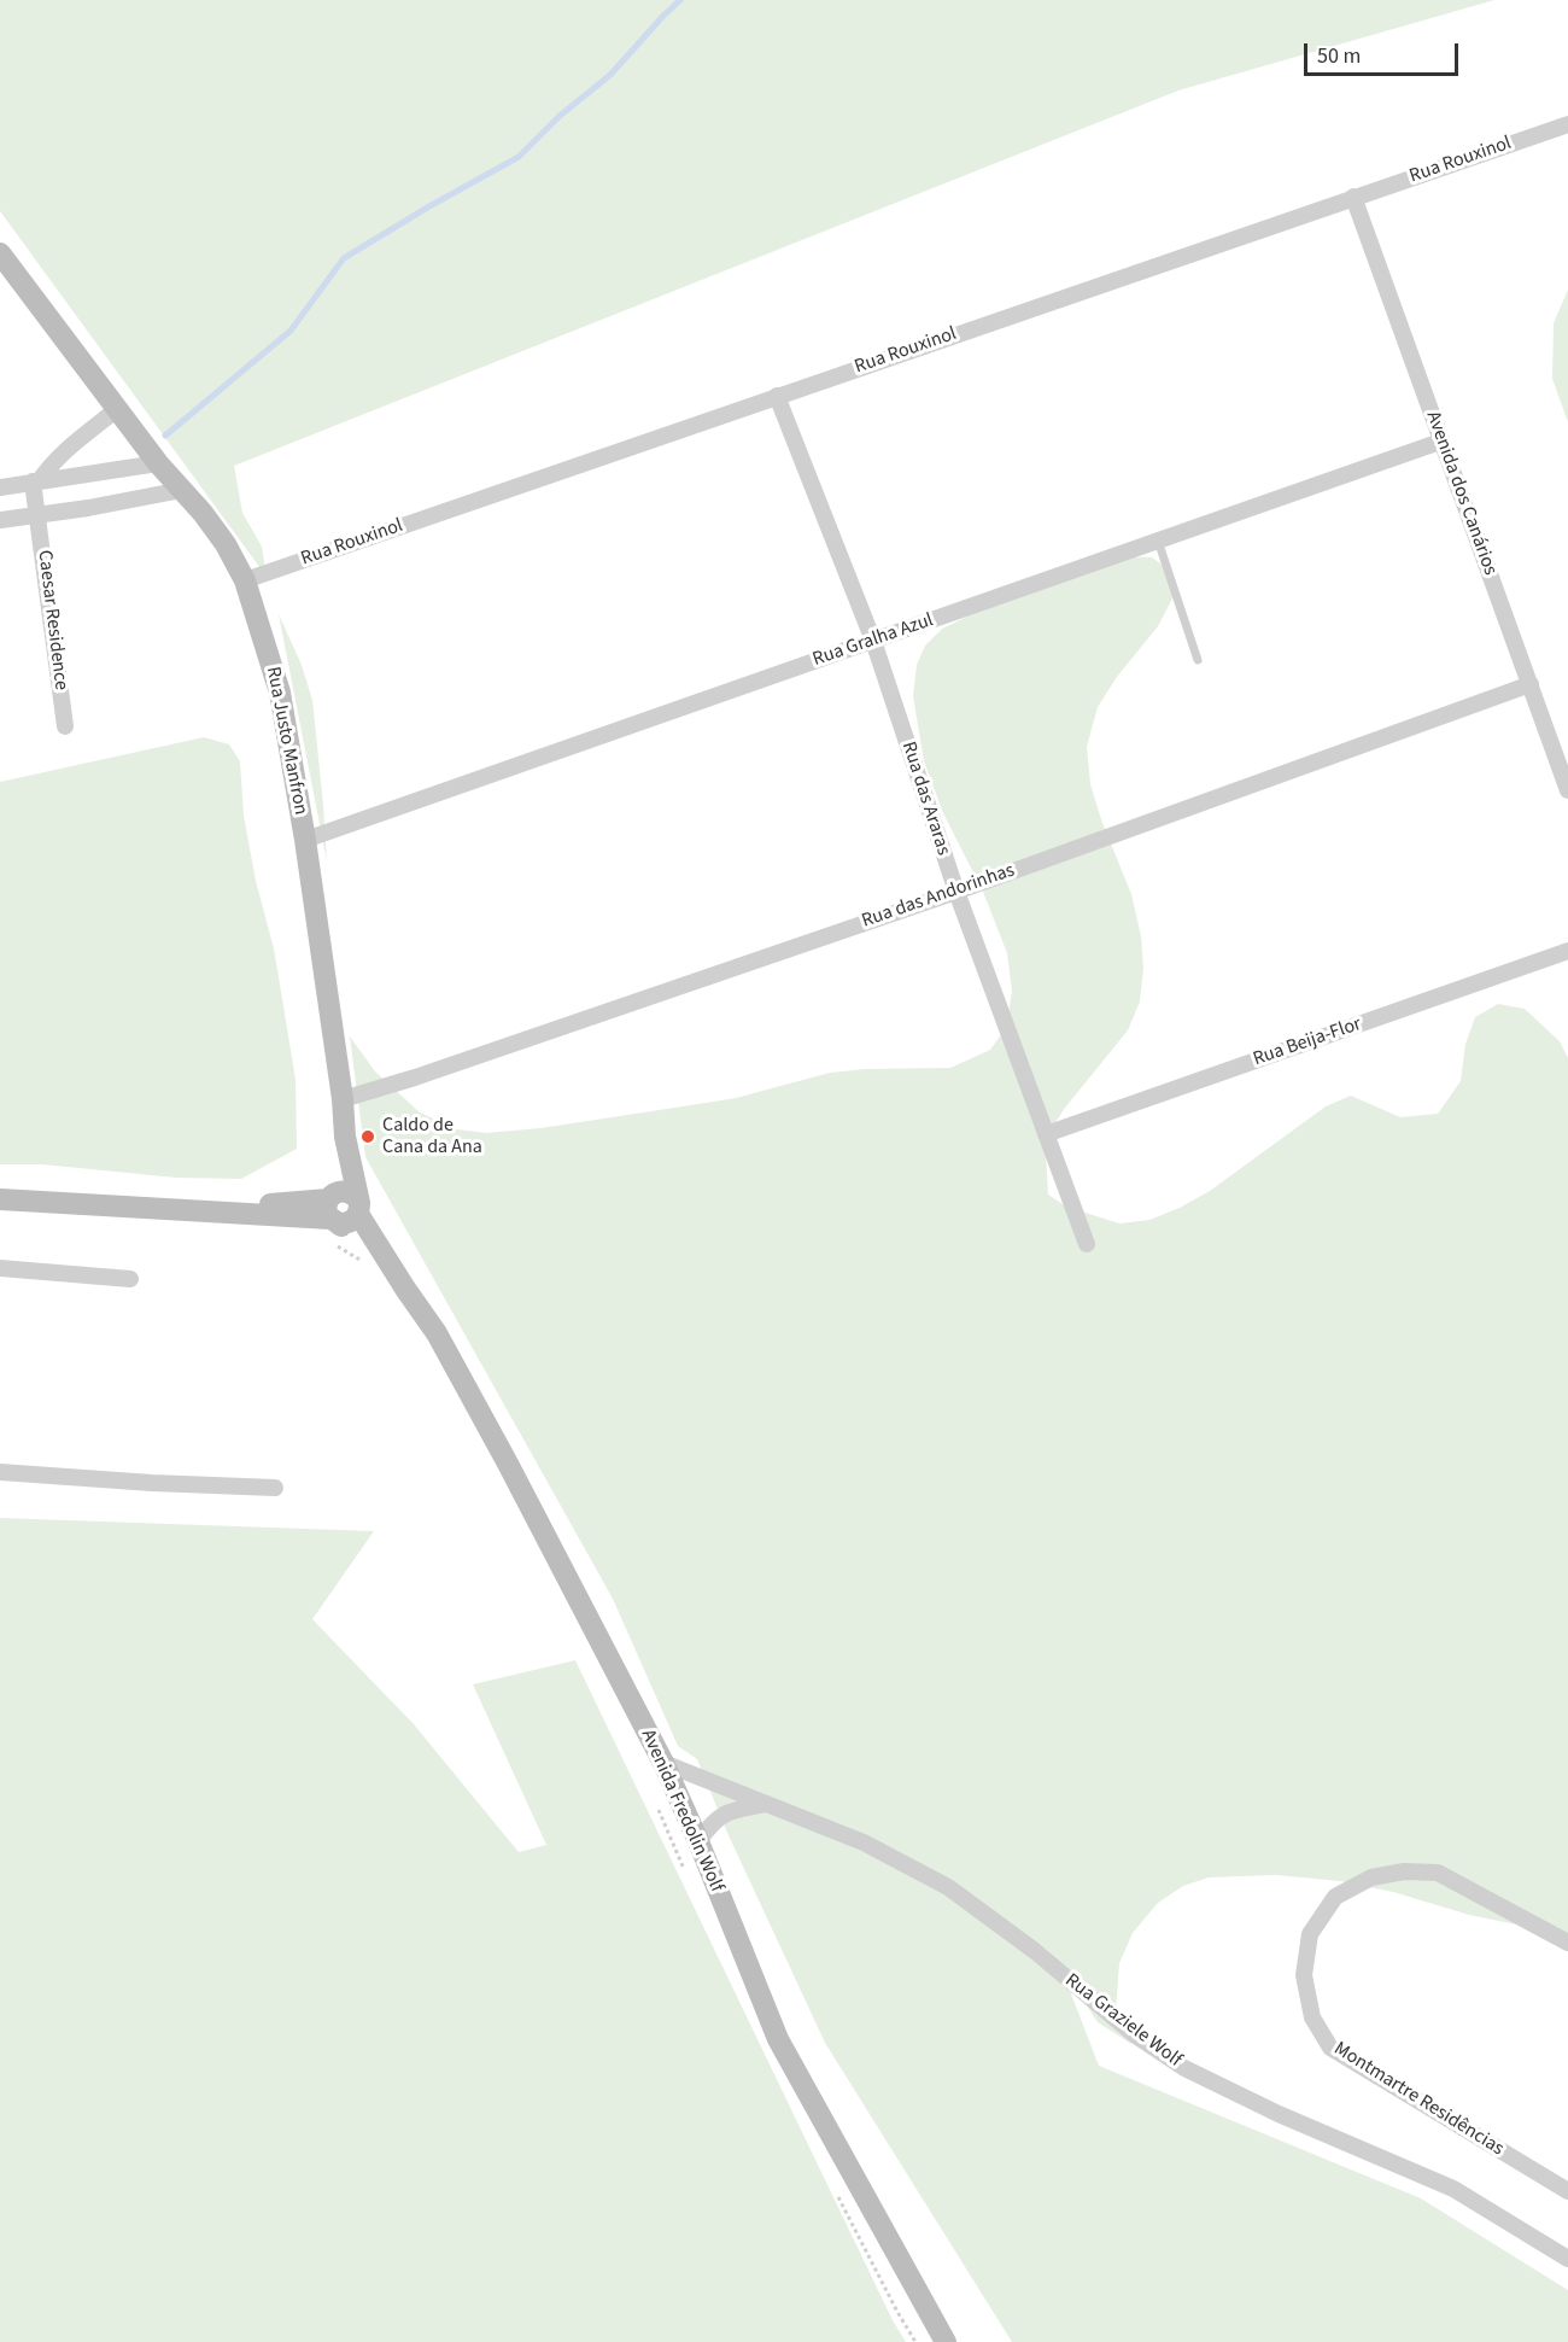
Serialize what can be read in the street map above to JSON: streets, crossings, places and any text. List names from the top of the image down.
{
  "streets": {
    "main road": ["Rua Justo Manfron", "Avenida Fredolin Wolf"],
    "street": [
      "Rua Rouxinol",
      "Avenida dos Canários",
      "Caesar Residence",
      "Rua Gralha Azul",
      "Rua das Araras",
      "Rua das Andorinhas",
      "Rua Beija-Flor",
      "Rua Graziele Wolf",
      "Montmartre Residências"
    ]
  },
  "crossings": [
    ["Rua Rouxinol", "Avenida dos Canários"],
    ["Rua Rouxinol", "Rua Justo Manfron"],
    ["Rua Rouxinol", "Rua das Araras"],
    ["Avenida dos Canários", "Rua Gralha Azul"],
    ["Avenida dos Canários", "Rua das Andorinhas"],
    ["Rua Gralha Azul", "Rua Justo Manfron"],
    ["Rua Gralha Azul", "Rua das Araras"],
    ["Rua Justo Manfron", "Rua das Andorinhas"],
    ["Rua Justo Manfron", "Avenida Fredolin Wolf"],
    ["Rua das Araras", "Rua das Andorinhas"],
    ["Rua das Araras", "Rua Beija-Flor"],
    ["Avenida Fredolin Wolf", "Rua Graziele Wolf"]
  ],
  "places": ["Caldo de Cana da Ana"],
  "scale_bar": "50 m"
}
